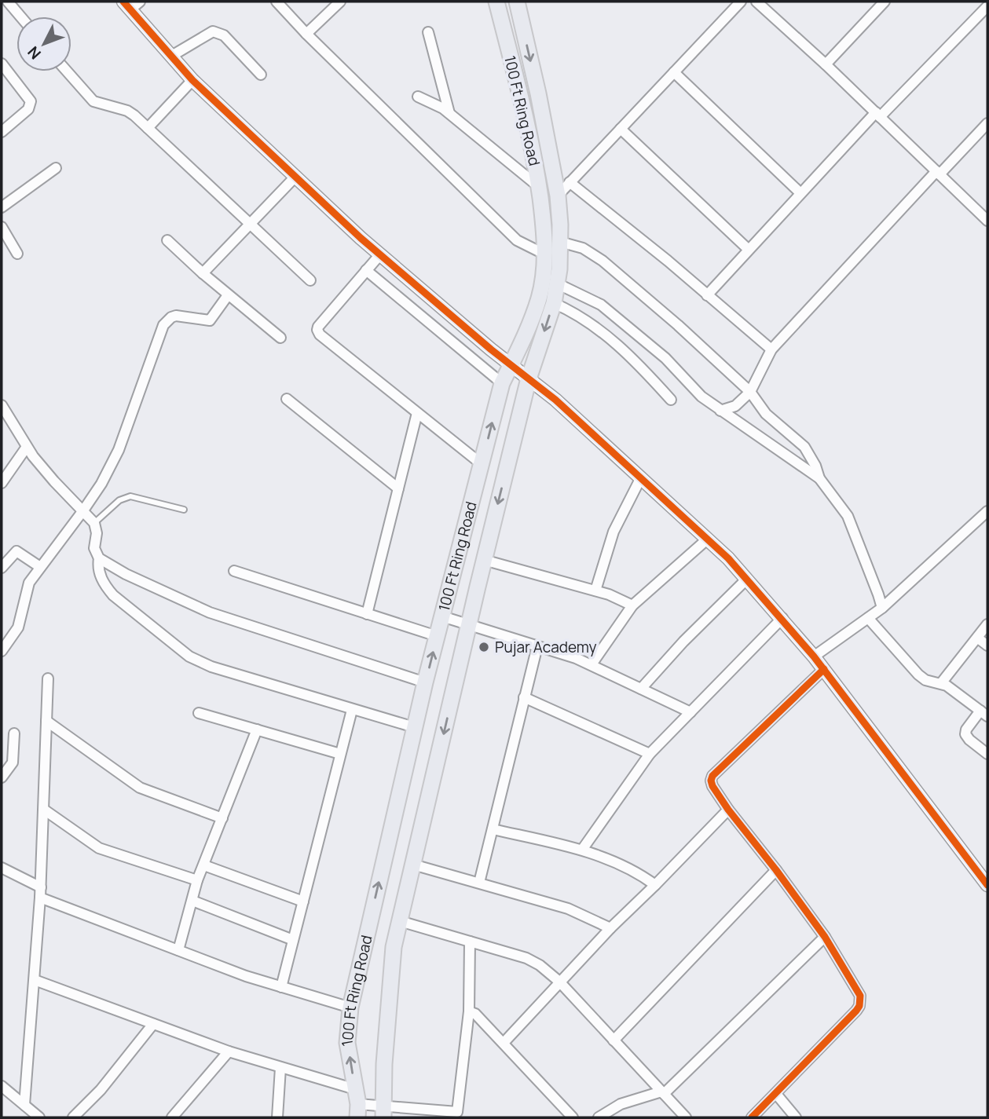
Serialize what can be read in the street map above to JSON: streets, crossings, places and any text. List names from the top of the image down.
{
  "streets": {
    "main road": ["100 Ft Ring Road"]
  },
  "places": ["Pujar Academy"],
  "north": "bottom left"
}
